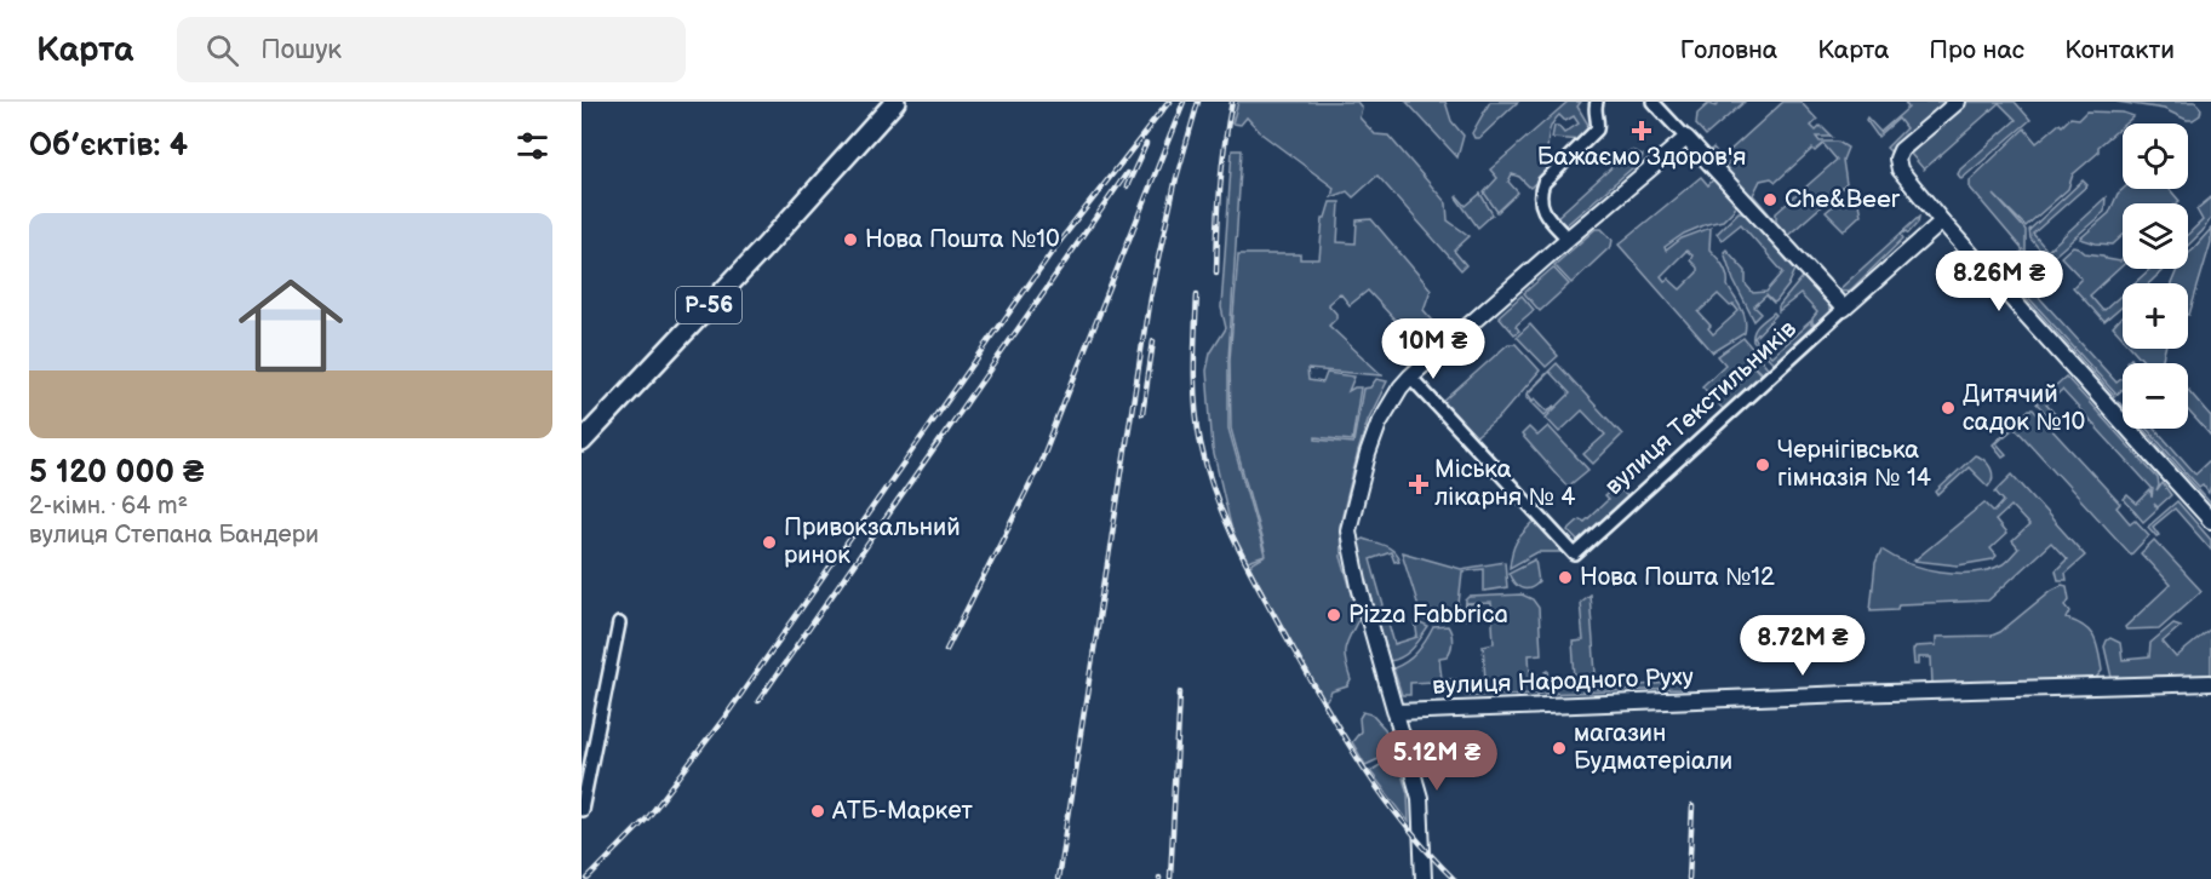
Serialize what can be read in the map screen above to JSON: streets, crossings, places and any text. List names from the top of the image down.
{
  "streets": {
    "main road": ["Р-56"],
    "street": ["вулиця Текстильників", "вулиця Народного Руху"]
  },
  "places": {
    "health": ["Бажаємо Здоров'я", "Міська лікарня № 4"],
    "other": [
      "Che&Beer",
      "Нова Пошта №10",
      "Дитячий садок №10",
      "Чернігівська гімназія № 14",
      "Привокзальний ринок",
      "Нова Пошта №12",
      "Pizza Fabbrica",
      "магазин Будматеріали",
      "АТБ-Маркет"
    ]
  },
  "page": {
    "header": "Карта",
    "search": "Пошук",
    "nav": [
      "Головна",
      "Карта",
      "Про нас",
      "Контакти"
    ],
    "heading": "Об’єктів: 4",
    "map_buttons": ["+", "−"],
    "list": [
      {
        "name": "5 120 000 ₴",
        "note": "2-кімн. · 64 m² · вулиця Степана Бандери"
      }
    ],
    "price": [
      "8.26M ₴",
      "10M ₴",
      "8.72M ₴",
      "5.12M ₴"
    ]
  }
}
